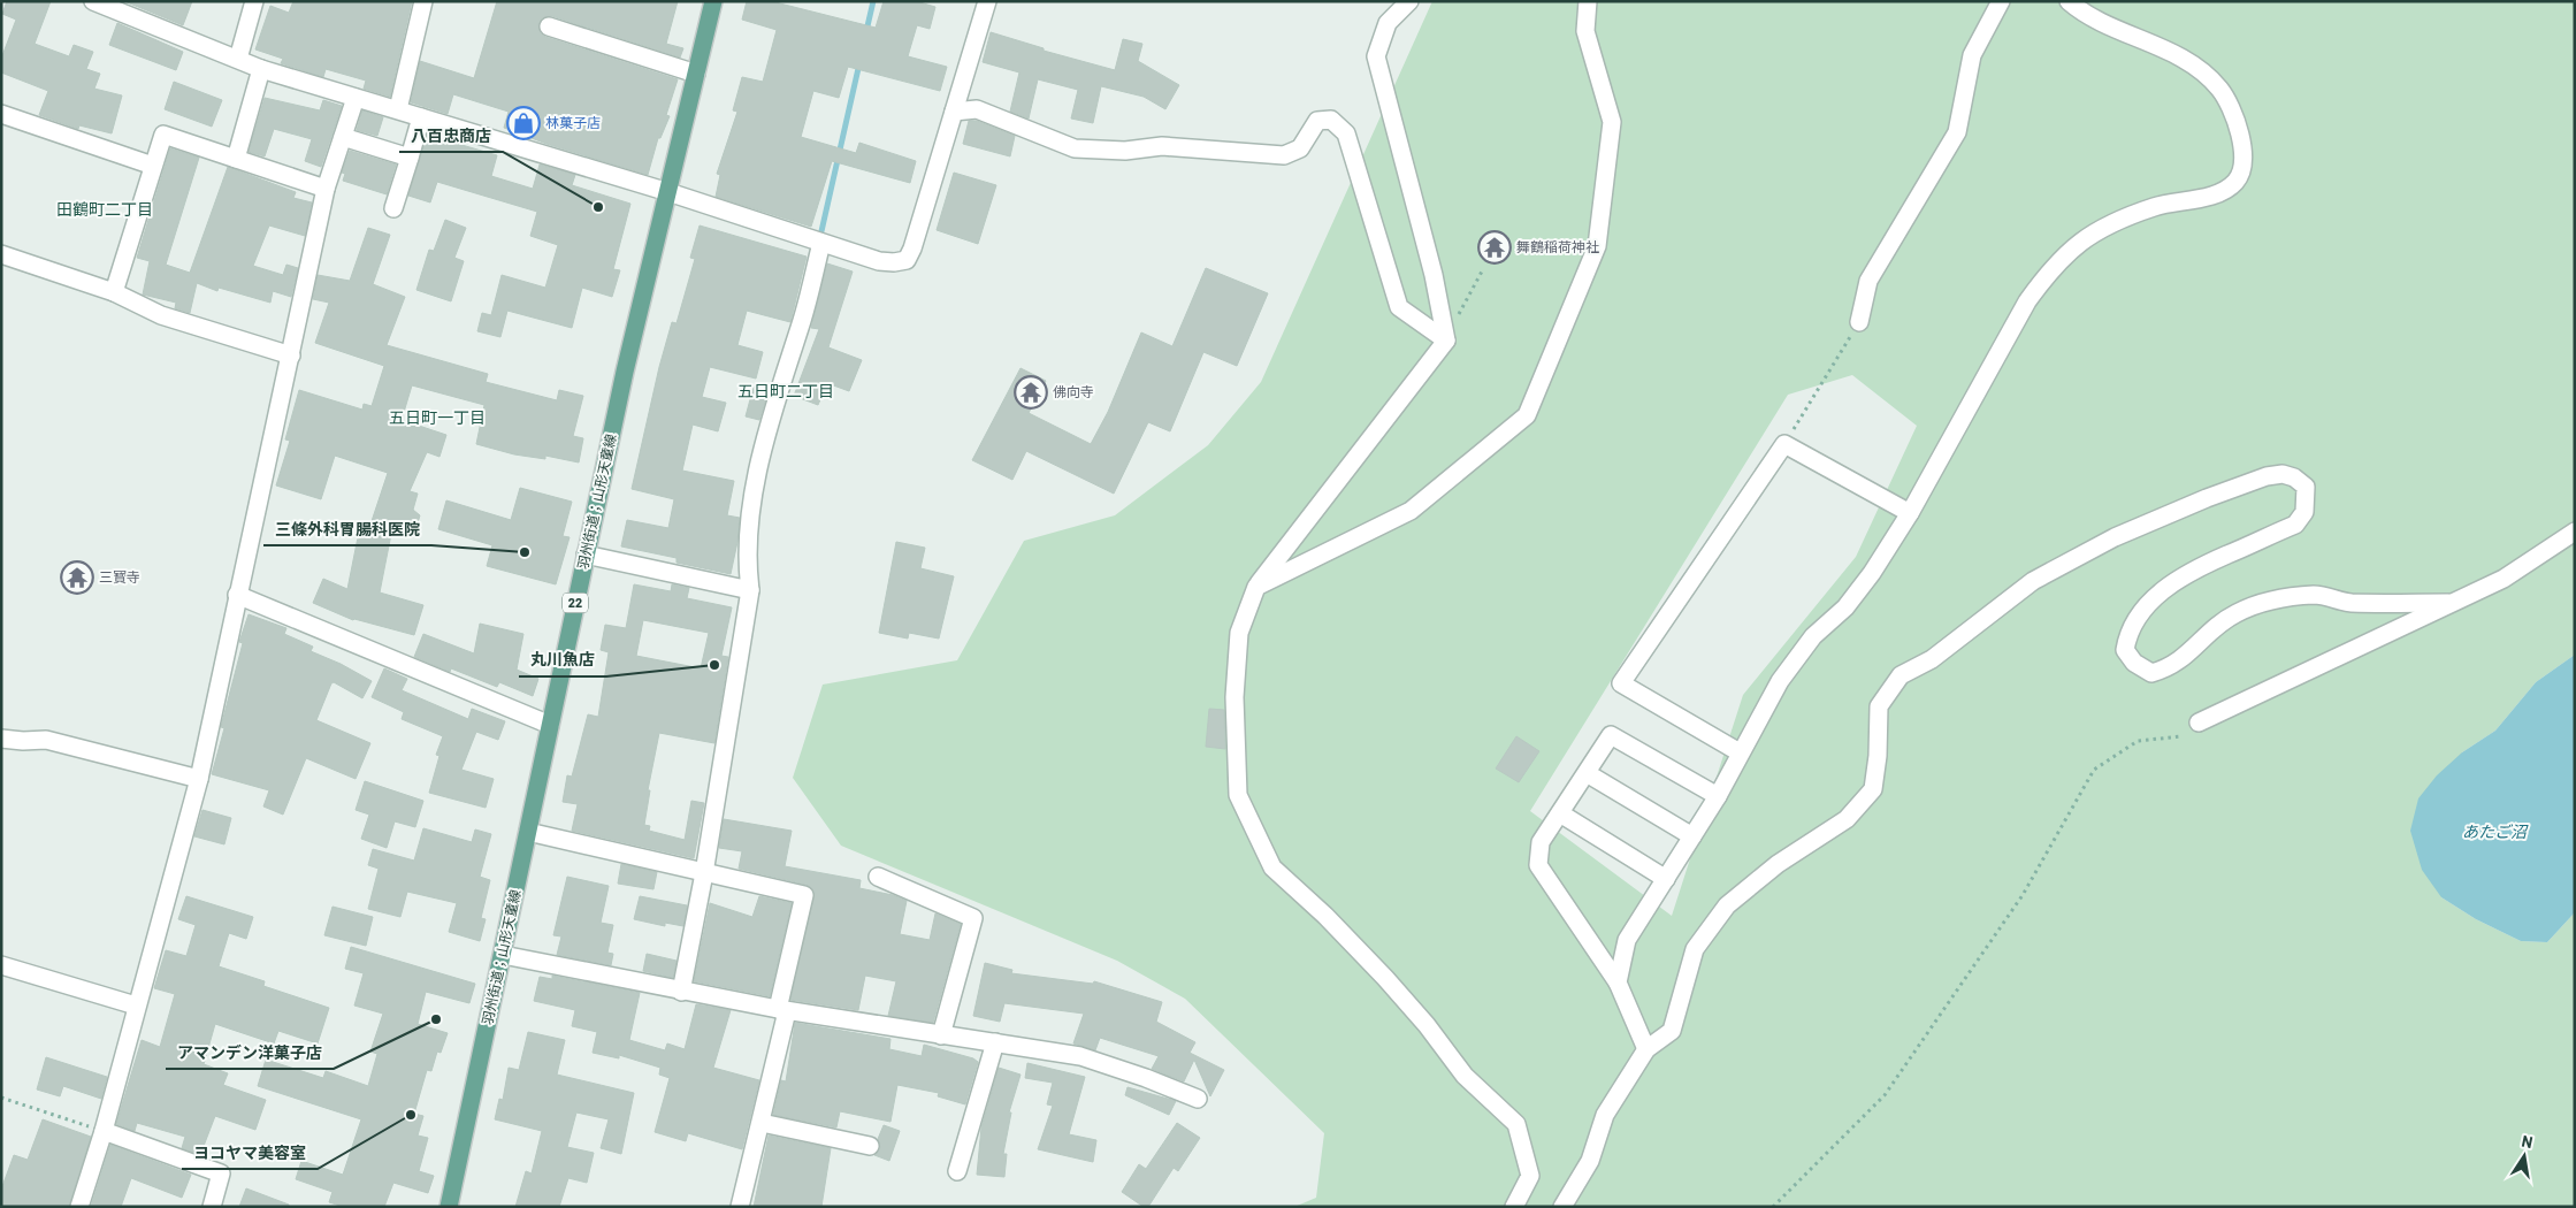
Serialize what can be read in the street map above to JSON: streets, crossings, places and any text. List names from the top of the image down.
{
  "streets": {
    "main road": ["羽州街道；山形天童線", "22"]
  },
  "districts": ["田鶴町二丁目", "五日町二丁目", "五日町一丁目"],
  "water": ["あたご沼"],
  "places": {
    "shop": ["林菓子店"],
    "other": [
      "八百忠商店",
      "三條外科胃腸科医院",
      "丸川魚店",
      "アマンデン洋菓子店",
      "ヨコヤマ美容室"
    ],
    "temple": ["舞鶴稲荷神社", "佛向寺", "三寳寺"]
  },
  "north": "top"
}
